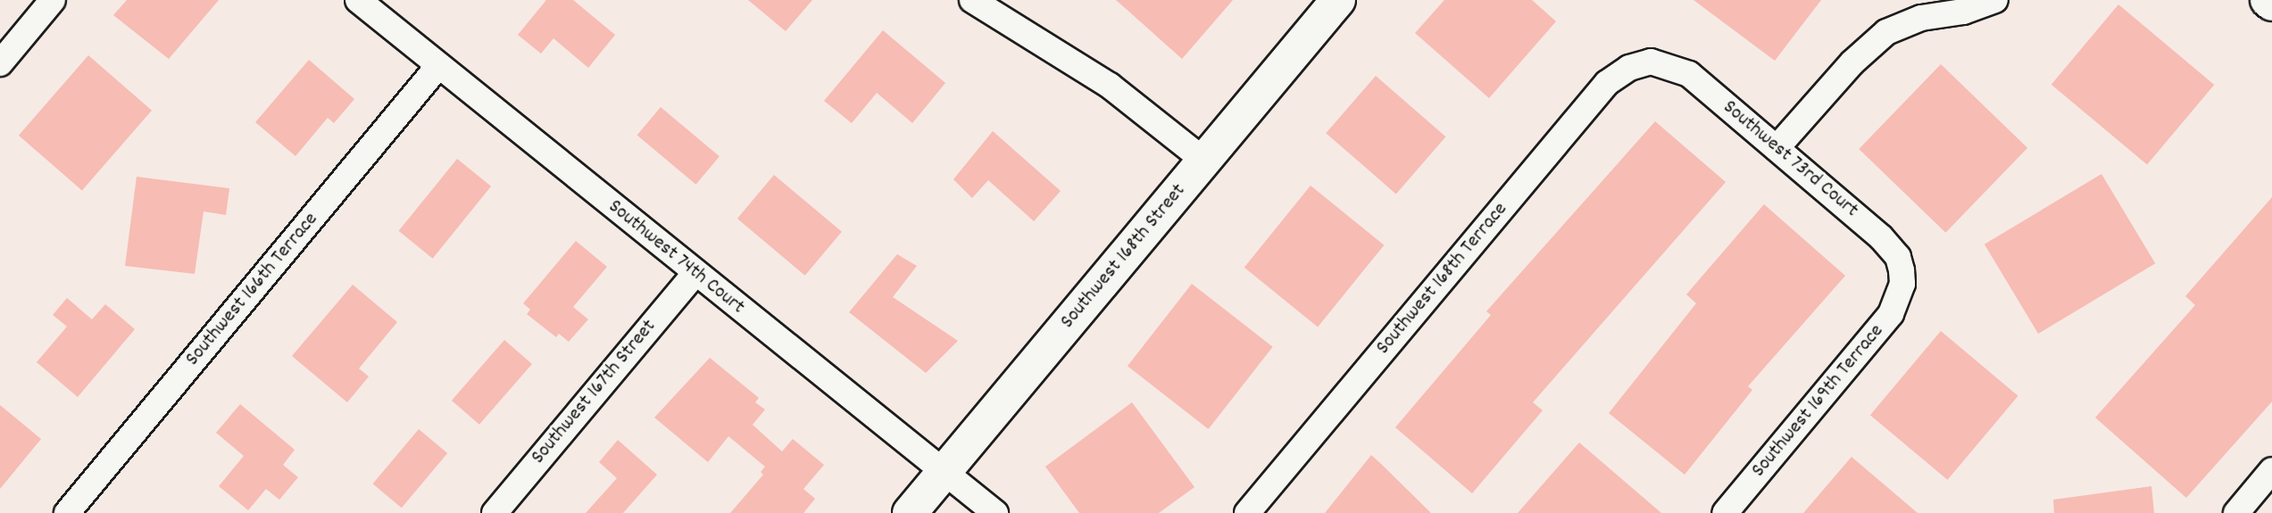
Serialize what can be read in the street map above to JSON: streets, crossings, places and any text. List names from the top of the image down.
{
  "streets": {
    "street": [
      "Southwest 73rd Court",
      "Southwest 168th Street",
      "Southwest 74th Court",
      "Southwest 168th Terrace",
      "Southwest 166th Terrace",
      "Southwest 167th Street",
      "Southwest 169th Terrace"
    ]
  },
  "crossings": [
    ["Southwest 73rd Court", "Southwest 168th Terrace"],
    ["Southwest 73rd Court", "Southwest 169th Terrace"],
    ["Southwest 168th Street", "Southwest 74th Court"],
    ["Southwest 74th Court", "Southwest 166th Terrace"],
    ["Southwest 74th Court", "Southwest 167th Street"]
  ]
}
